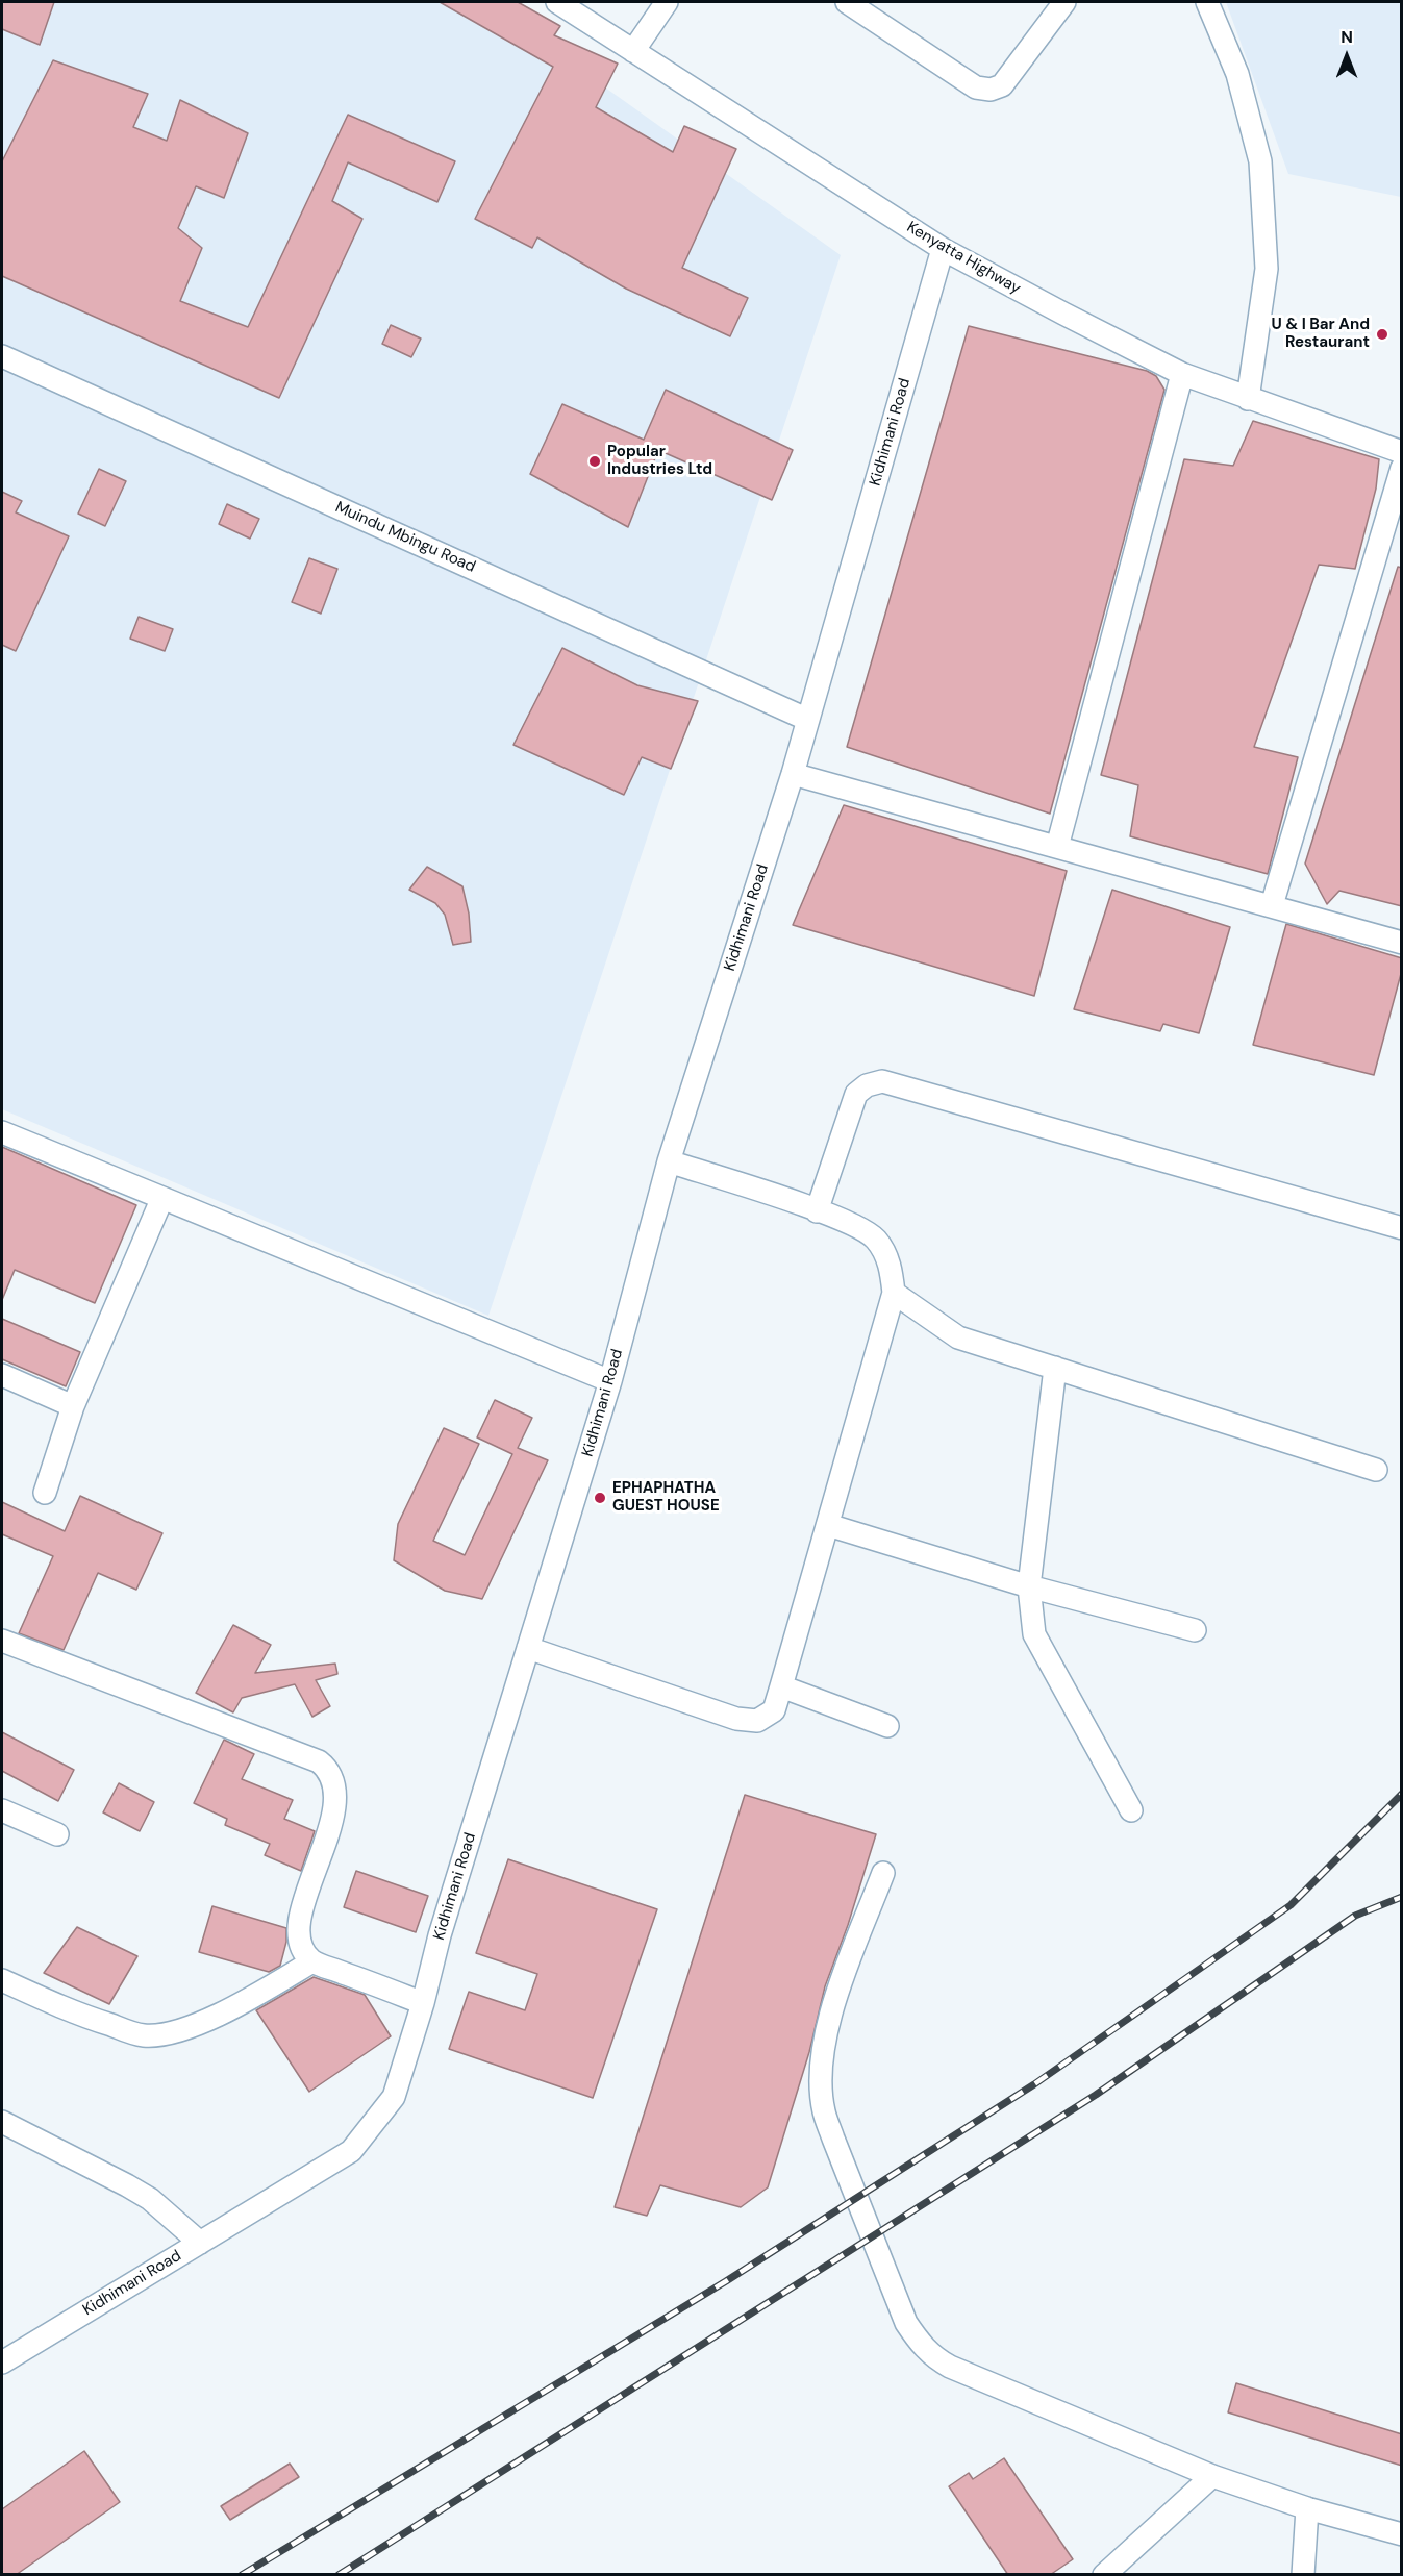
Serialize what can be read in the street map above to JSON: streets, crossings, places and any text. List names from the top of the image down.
{
  "streets": {
    "street": ["Kenyatta Highway", "Kidhimani Road", "Muindu Mbingu Road"]
  },
  "crossings": [
    ["Kenyatta Highway", "Kidhimani Road"],
    ["Kidhimani Road", "Muindu Mbingu Road"]
  ],
  "places": ["U & I Bar And Restaurant", "Popular Industries Ltd", "EPHAPHATHA GUEST HOUSE"],
  "north": "top"
}
